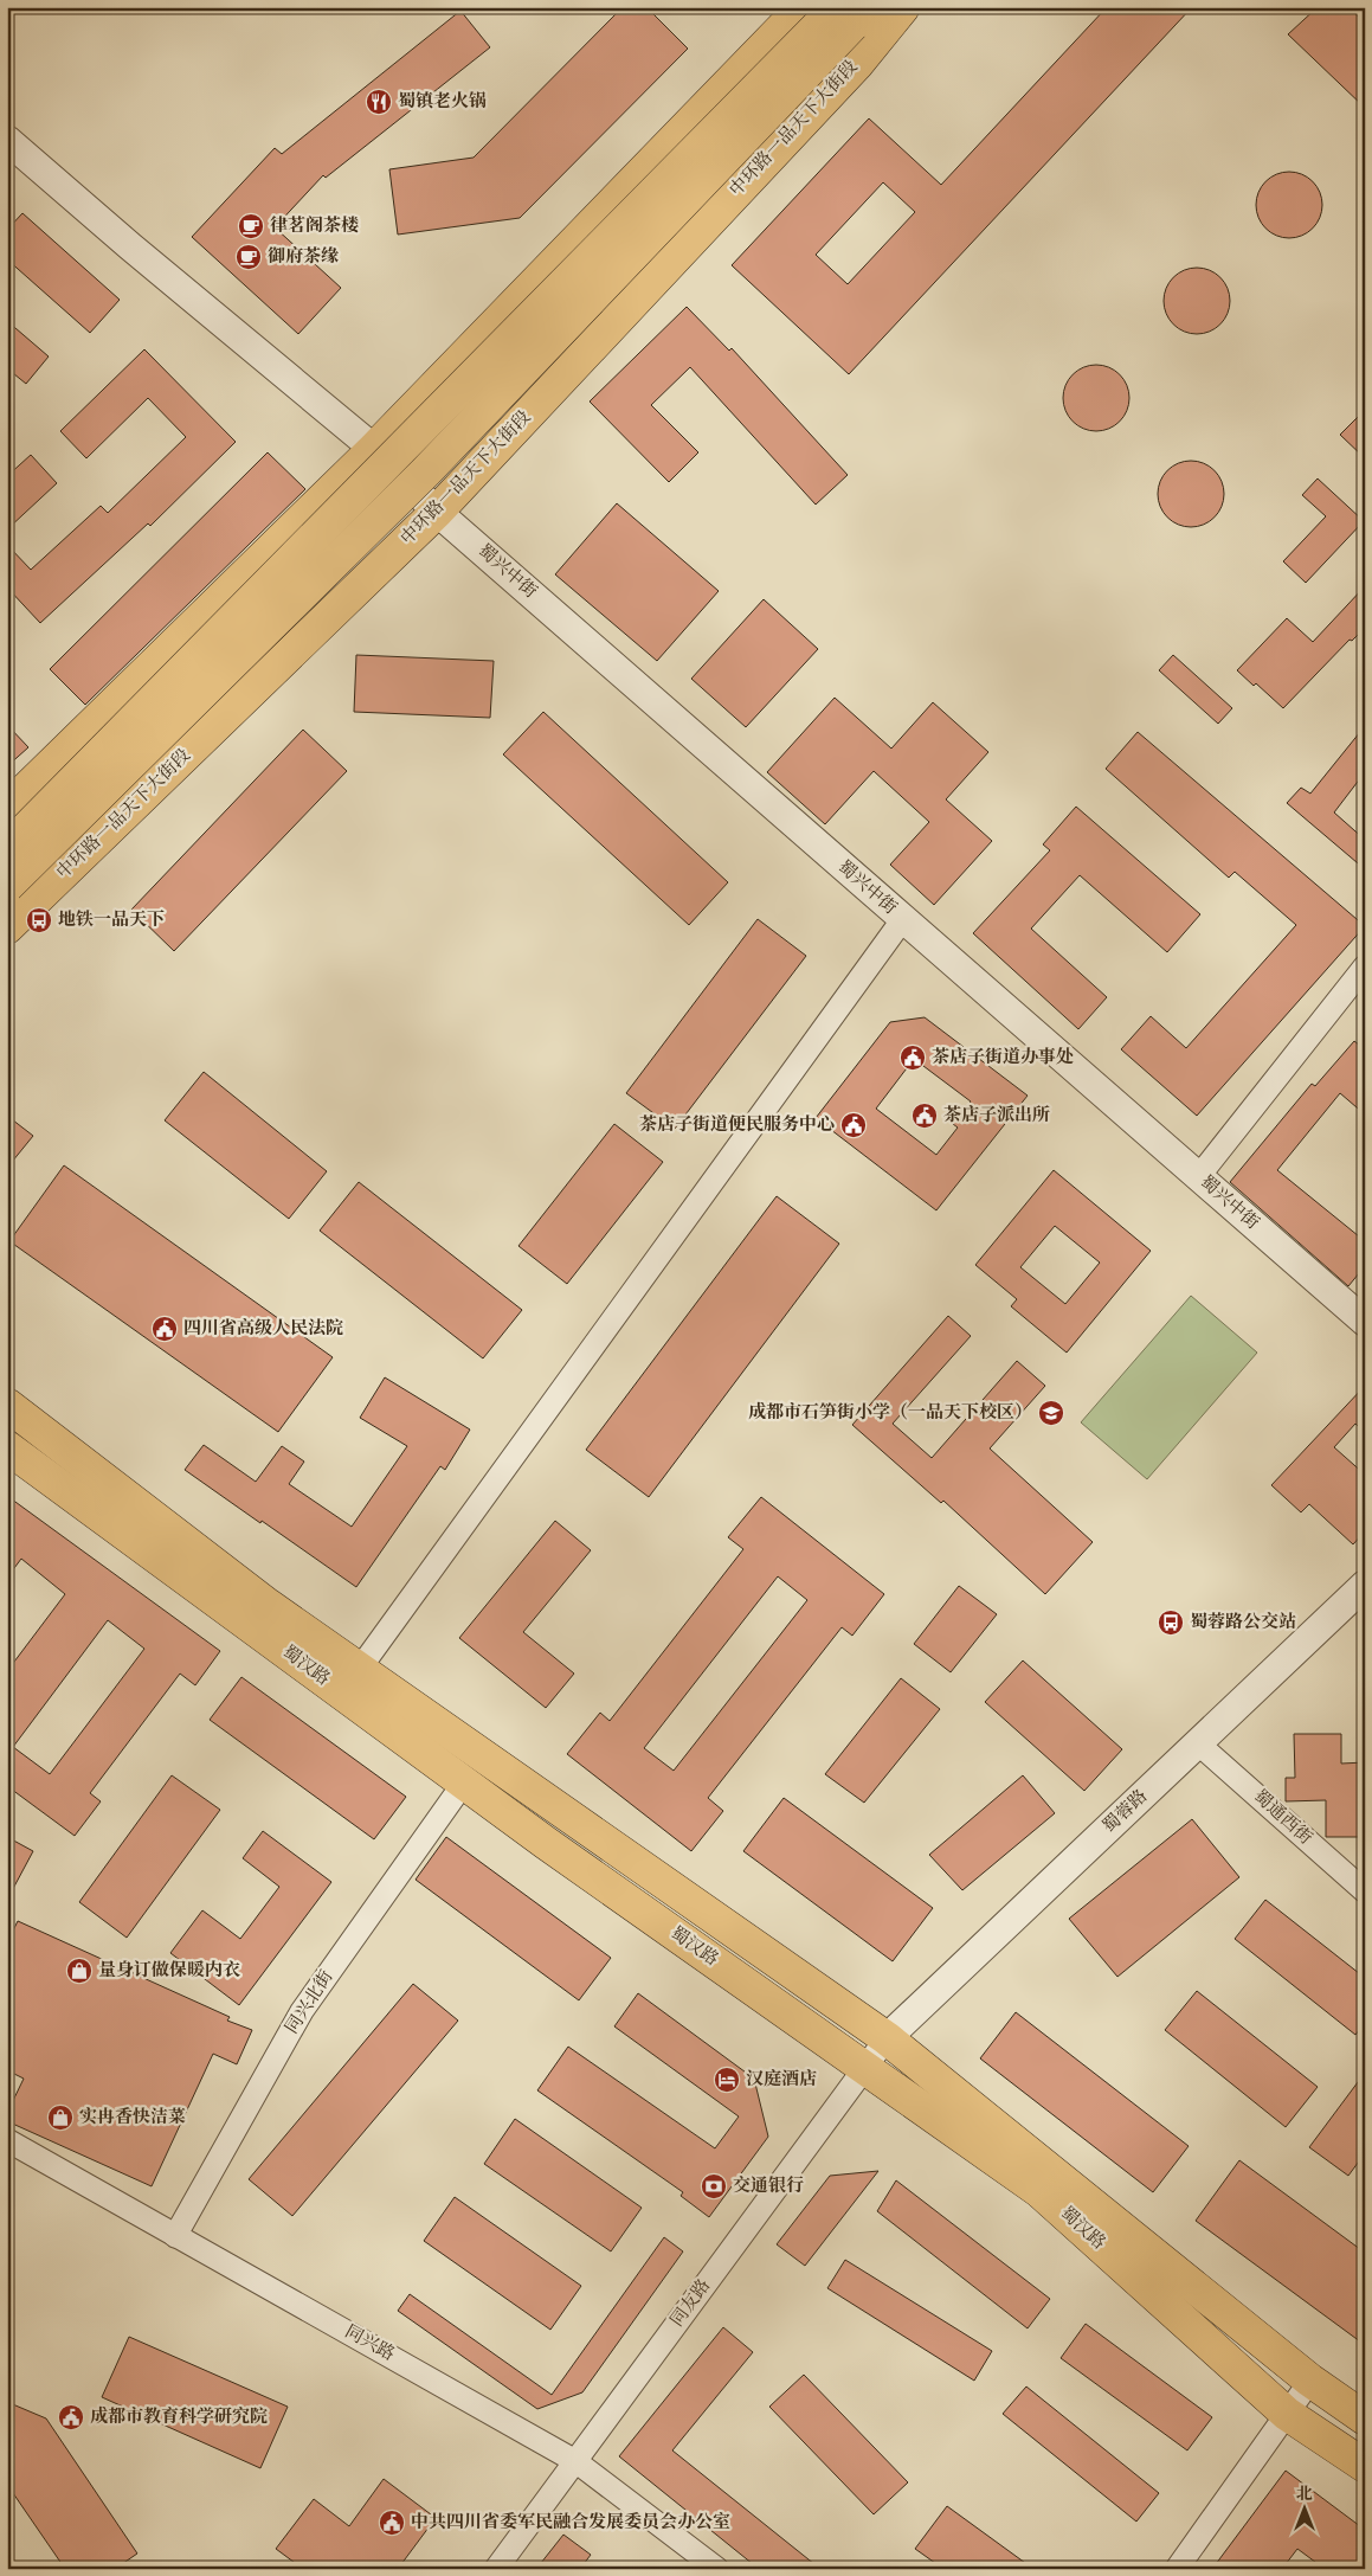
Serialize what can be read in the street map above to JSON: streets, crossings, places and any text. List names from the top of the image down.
{
  "streets": {
    "main road": ["中环路一品天下大街段", "蜀汉路"],
    "street": [
      "蜀兴中街",
      "蜀蓉路",
      "蜀通西街",
      "同兴北街",
      "同友路",
      "同兴路"
    ]
  },
  "crossings": [
    ["中环路一品天下大街段", "蜀兴中街"],
    ["蜀汉路", "蜀蓉路"],
    ["蜀汉路", "同兴北街"],
    ["蜀汉路", "同友路"],
    ["蜀蓉路", "蜀通西街"],
    ["蜀蓉路", "同友路"],
    ["同兴北街", "同兴路"],
    ["同友路", "同兴路"]
  ],
  "places": {
    "restaurant": ["蜀镇老火锅"],
    "cafe": ["律茗阁茶楼", "御府茶缘"],
    "bus stop": ["地铁一品天下", "蜀蓉路公交站"],
    "public building": [
      "茶店子街道办事处",
      "茶店子派出所",
      "茶店子街道便民服务中心",
      "四川省高级人民法院",
      "成都市教育科学研究院",
      "中共四川省委军民融合发展委员会办公室"
    ],
    "school or university": ["成都市石笋街小学（一品天下校区）"],
    "shop": ["量身订做保暖内衣", "实冉香快洁菜"],
    "hotel": ["汉庭酒店"],
    "bank": ["交通银行"]
  },
  "north": "top"
}
